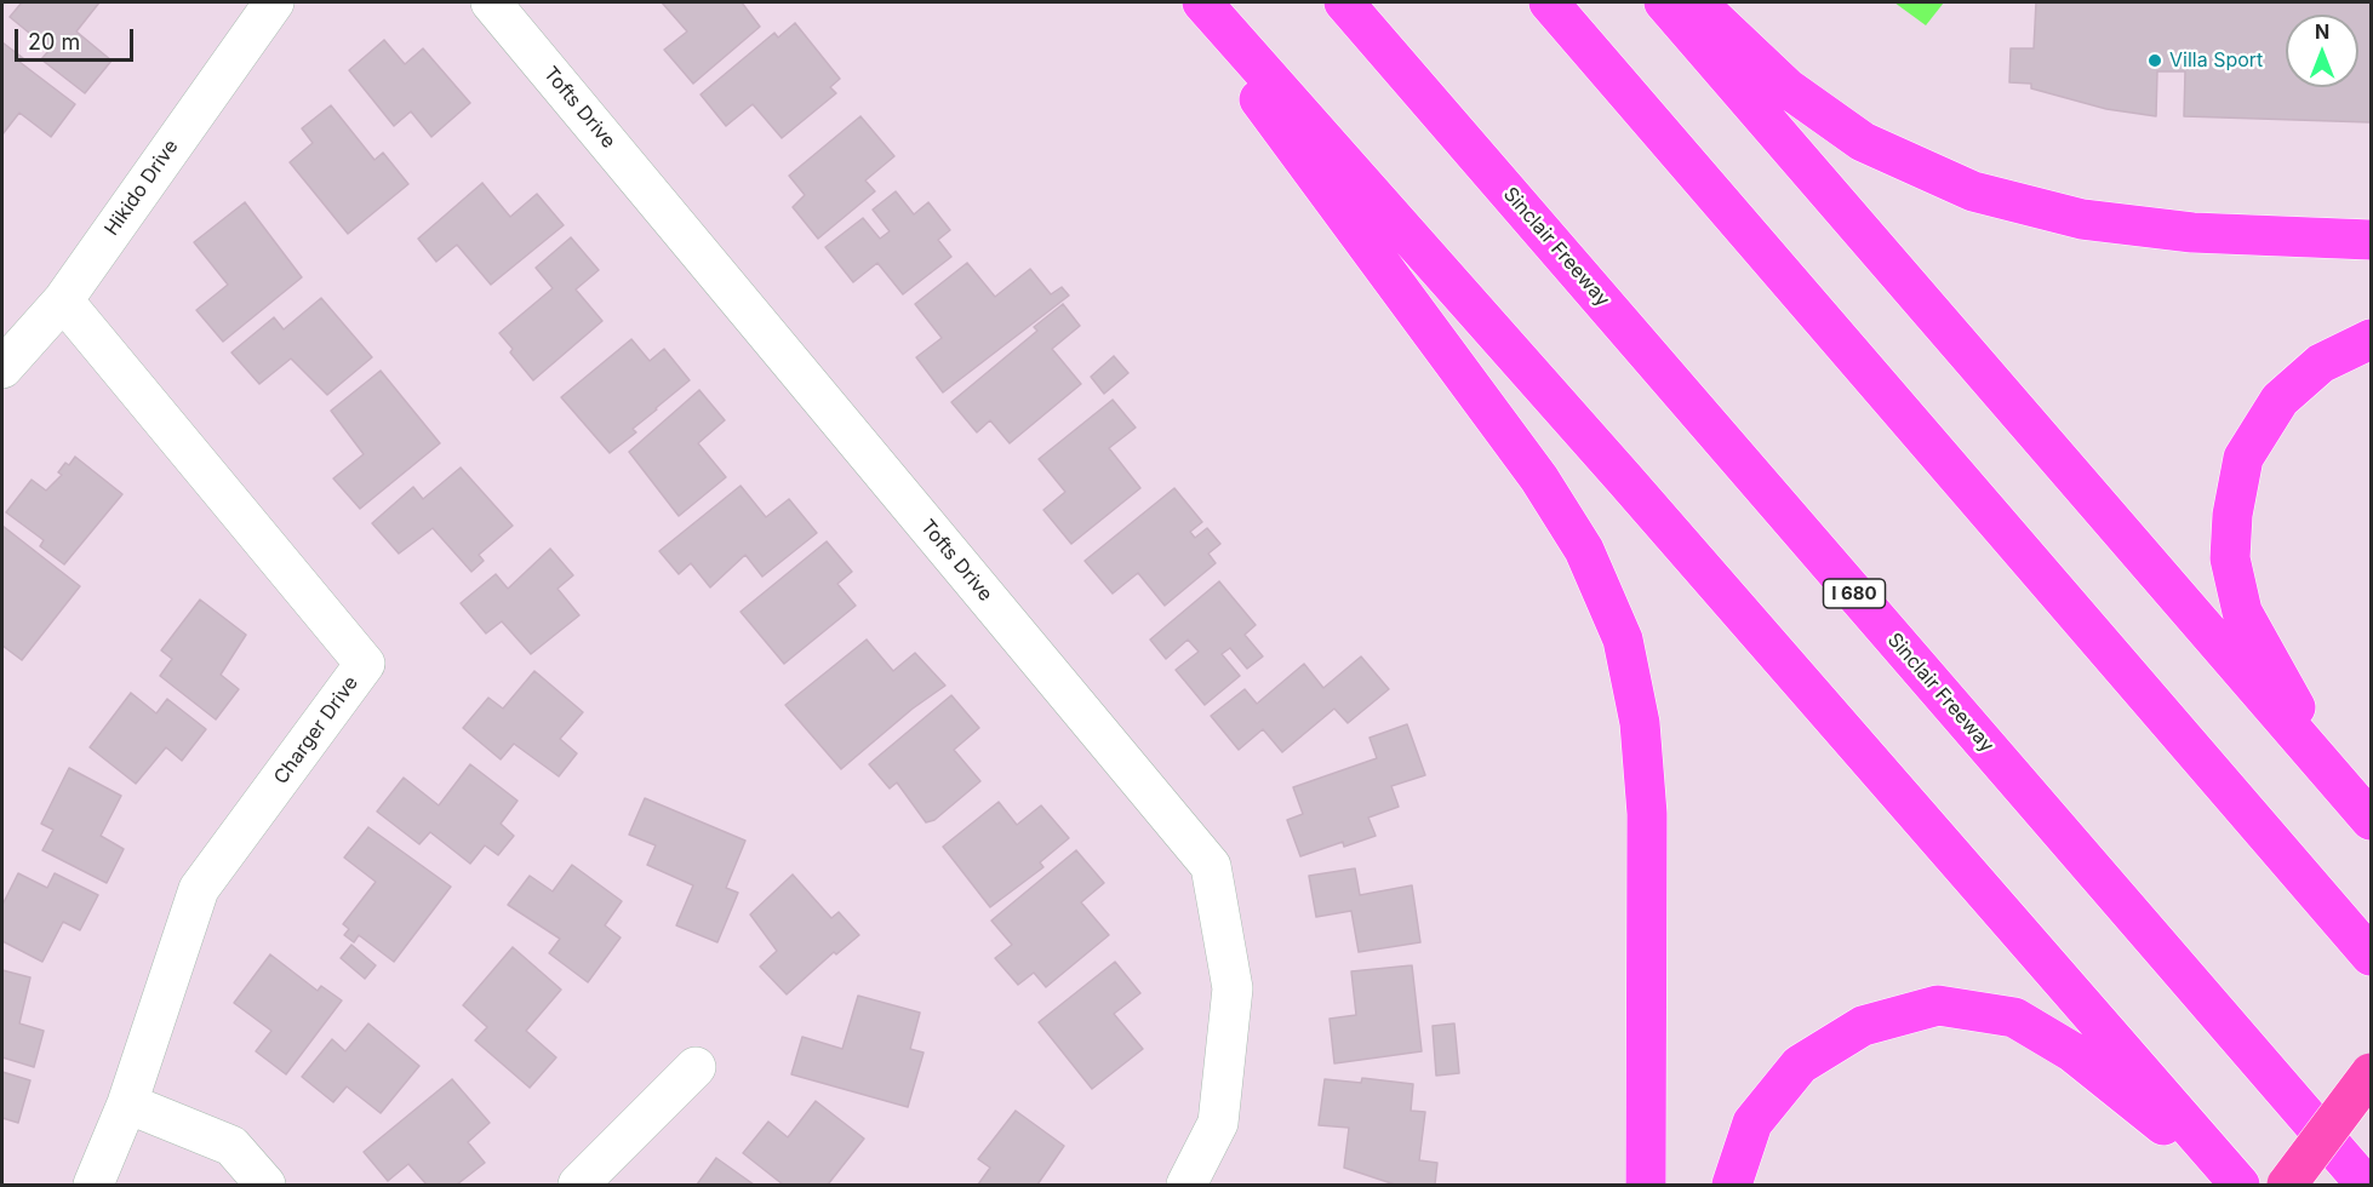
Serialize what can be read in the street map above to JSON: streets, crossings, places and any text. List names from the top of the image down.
{
  "streets": {
    "highway": ["Sinclair Freeway", "I 680"],
    "street": ["Tofts Drive", "Hikido Drive", "Charger Drive"]
  },
  "crossings": [
    ["Hikido Drive", "Charger Drive"]
  ],
  "places": ["Villa Sport"],
  "scale_bar": "20 m",
  "north": "top"
}
